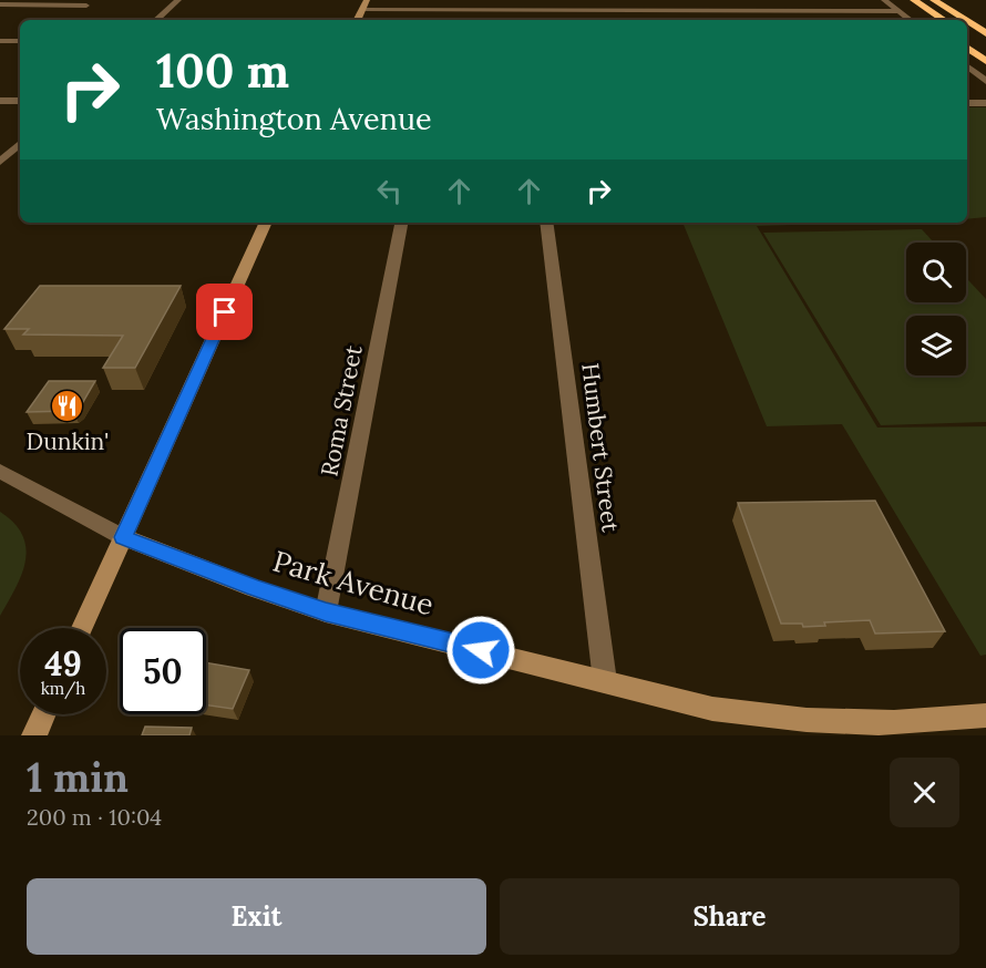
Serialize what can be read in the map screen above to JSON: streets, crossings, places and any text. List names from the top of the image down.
{
  "streets": {
    "main road": ["Park Avenue"],
    "street": ["Roma Street", "Humbert Street"]
  },
  "crossings": [
    ["Roma Street", "Park Avenue"],
    ["Humbert Street", "Park Avenue"]
  ],
  "places": {
    "restaurant": ["Dunkin'"]
  },
  "page": {
    "turn": ["100 m", "Washington Avenue"],
    "speed": "49 km/h",
    "limit": "50",
    "heading": ["1 min", "200 m · 10:04"],
    "buttons": ["Exit", "Share"]
  }
}
